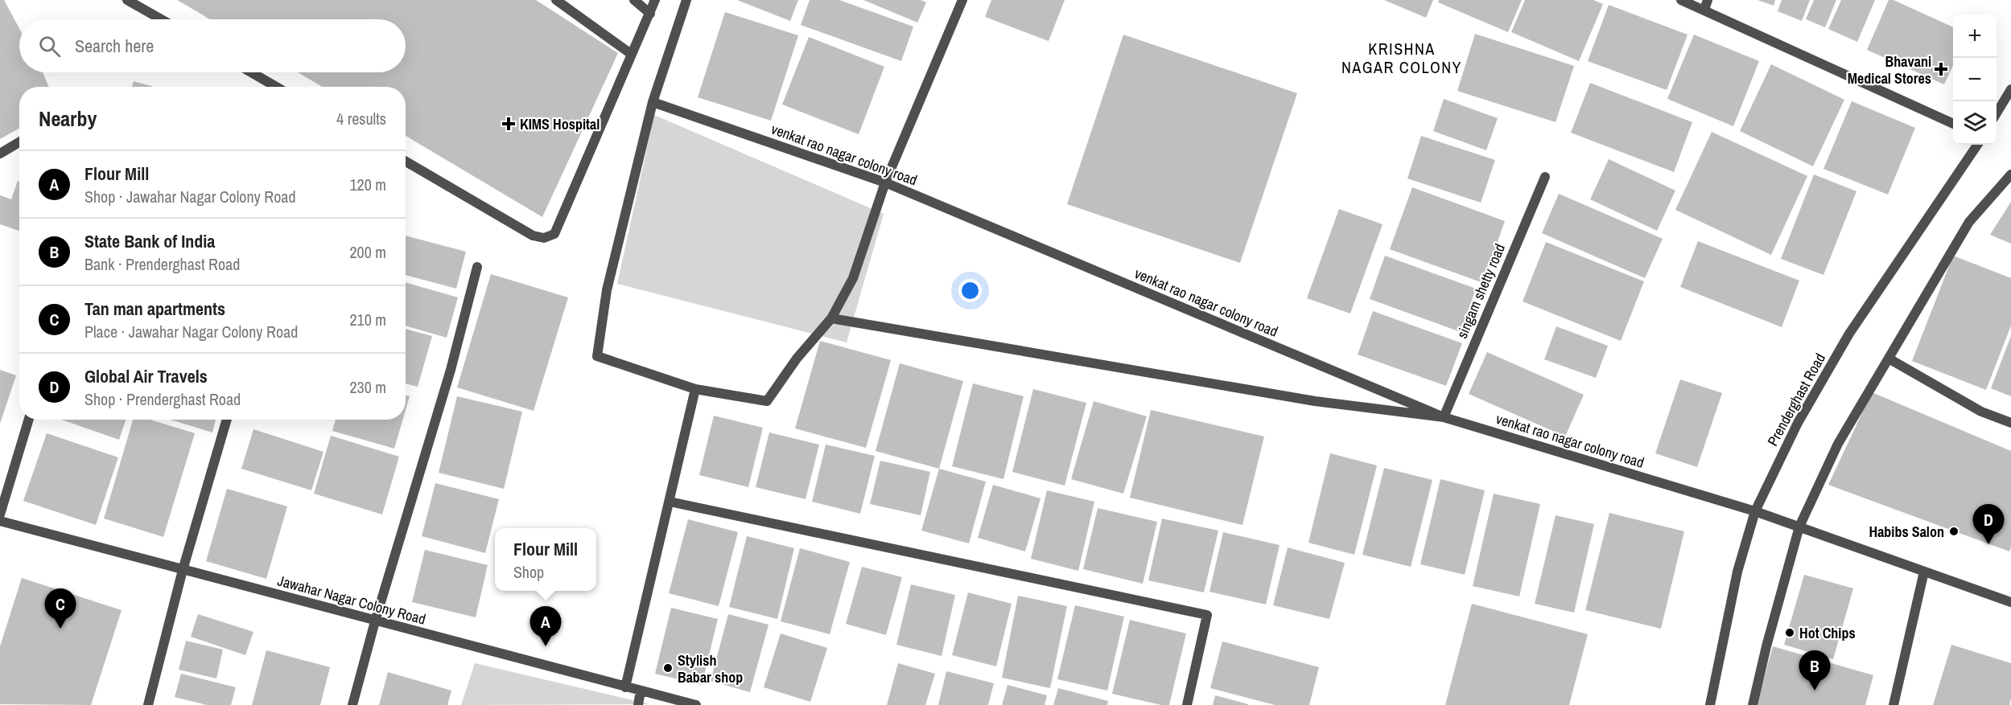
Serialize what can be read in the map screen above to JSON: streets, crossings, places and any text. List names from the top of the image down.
{
  "streets": {
    "street": [
      "venkat rao nagar colony road",
      "singam shetty road",
      "Prenderghast Road",
      "Jawahar Nagar Colony Road"
    ]
  },
  "crossings": [
    ["venkat rao nagar colony road", "singam shetty road"],
    ["venkat rao nagar colony road", "Prenderghast Road"]
  ],
  "districts": ["KRISHNA NAGAR COLONY"],
  "places": {
    "health": ["Bhavani Medical Stores", "KIMS Hospital"],
    "other": ["Habibs Salon", "Hot Chips", "Stylish Babar shop"]
  },
  "page": {
    "map_buttons": ["+", "−"],
    "search": "Search here",
    "heading": ["Nearby", "4 results"],
    "list": [
      {
        "mark": "A",
        "name": "Flour Mill",
        "note": "Shop · Jawahar Nagar Colony Road",
        "value": "120 m"
      },
      {
        "mark": "B",
        "name": "State Bank of India",
        "note": "Bank · Prenderghast Road",
        "value": "200 m"
      },
      {
        "mark": "C",
        "name": "Tan man apartments",
        "note": "Place · Jawahar Nagar Colony Road",
        "value": "210 m"
      },
      {
        "mark": "D",
        "name": "Global Air Travels",
        "note": "Shop · Prenderghast Road",
        "value": "230 m"
      }
    ],
    "pins": [
      "D",
      "C",
      "A",
      "B"
    ],
    "popup": ["Flour Mill", "Shop"]
  }
}
